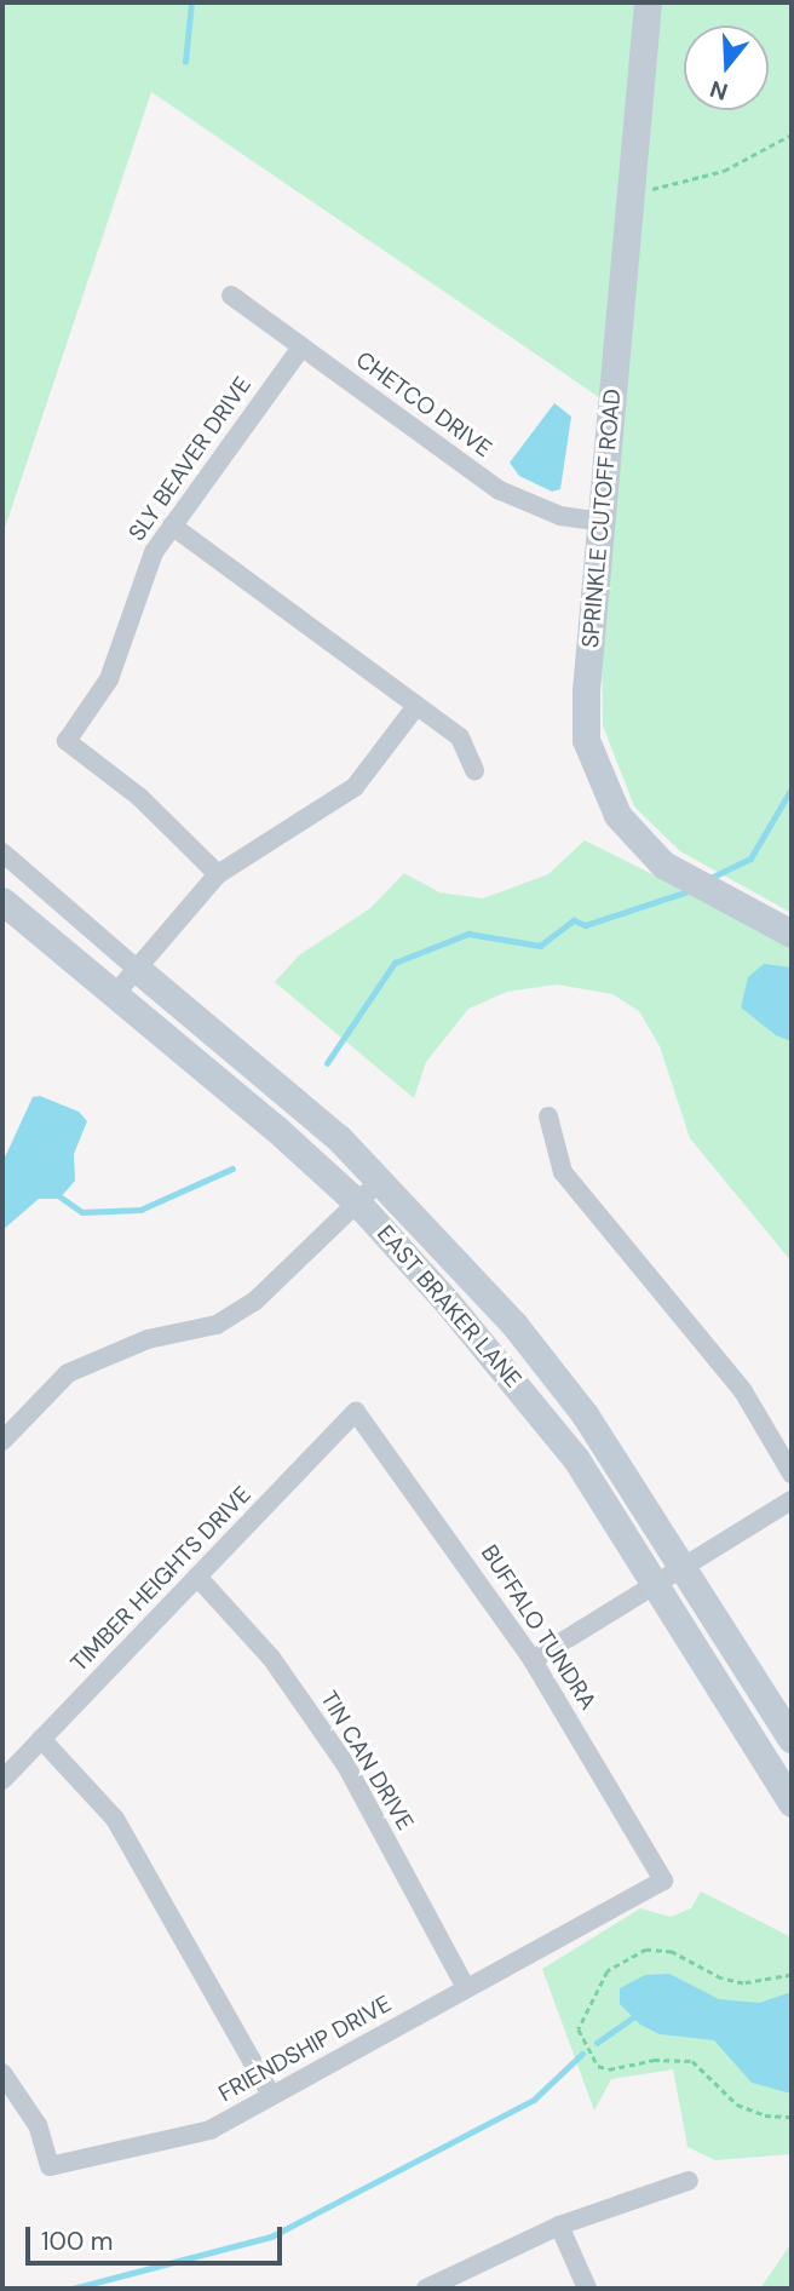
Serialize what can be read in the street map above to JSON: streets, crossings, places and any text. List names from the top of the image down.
{
  "streets": {
    "street": [
      "CHETCO DRIVE",
      "SLY BEAVER DRIVE",
      "SPRINKLE CUTOFF ROAD",
      "EAST BRAKER LANE",
      "TIMBER HEIGHTS DRIVE",
      "BUFFALO TUNDRA",
      "TIN CAN DRIVE",
      "FRIENDSHIP DRIVE"
    ]
  },
  "crossings": [
    ["CHETCO DRIVE", "SLY BEAVER DRIVE"],
    ["CHETCO DRIVE", "SPRINKLE CUTOFF ROAD"],
    ["TIMBER HEIGHTS DRIVE", "BUFFALO TUNDRA"],
    ["TIMBER HEIGHTS DRIVE", "TIN CAN DRIVE"],
    ["BUFFALO TUNDRA", "FRIENDSHIP DRIVE"],
    ["TIN CAN DRIVE", "FRIENDSHIP DRIVE"]
  ],
  "scale_bar": "100 m",
  "north": "bottom"
}
